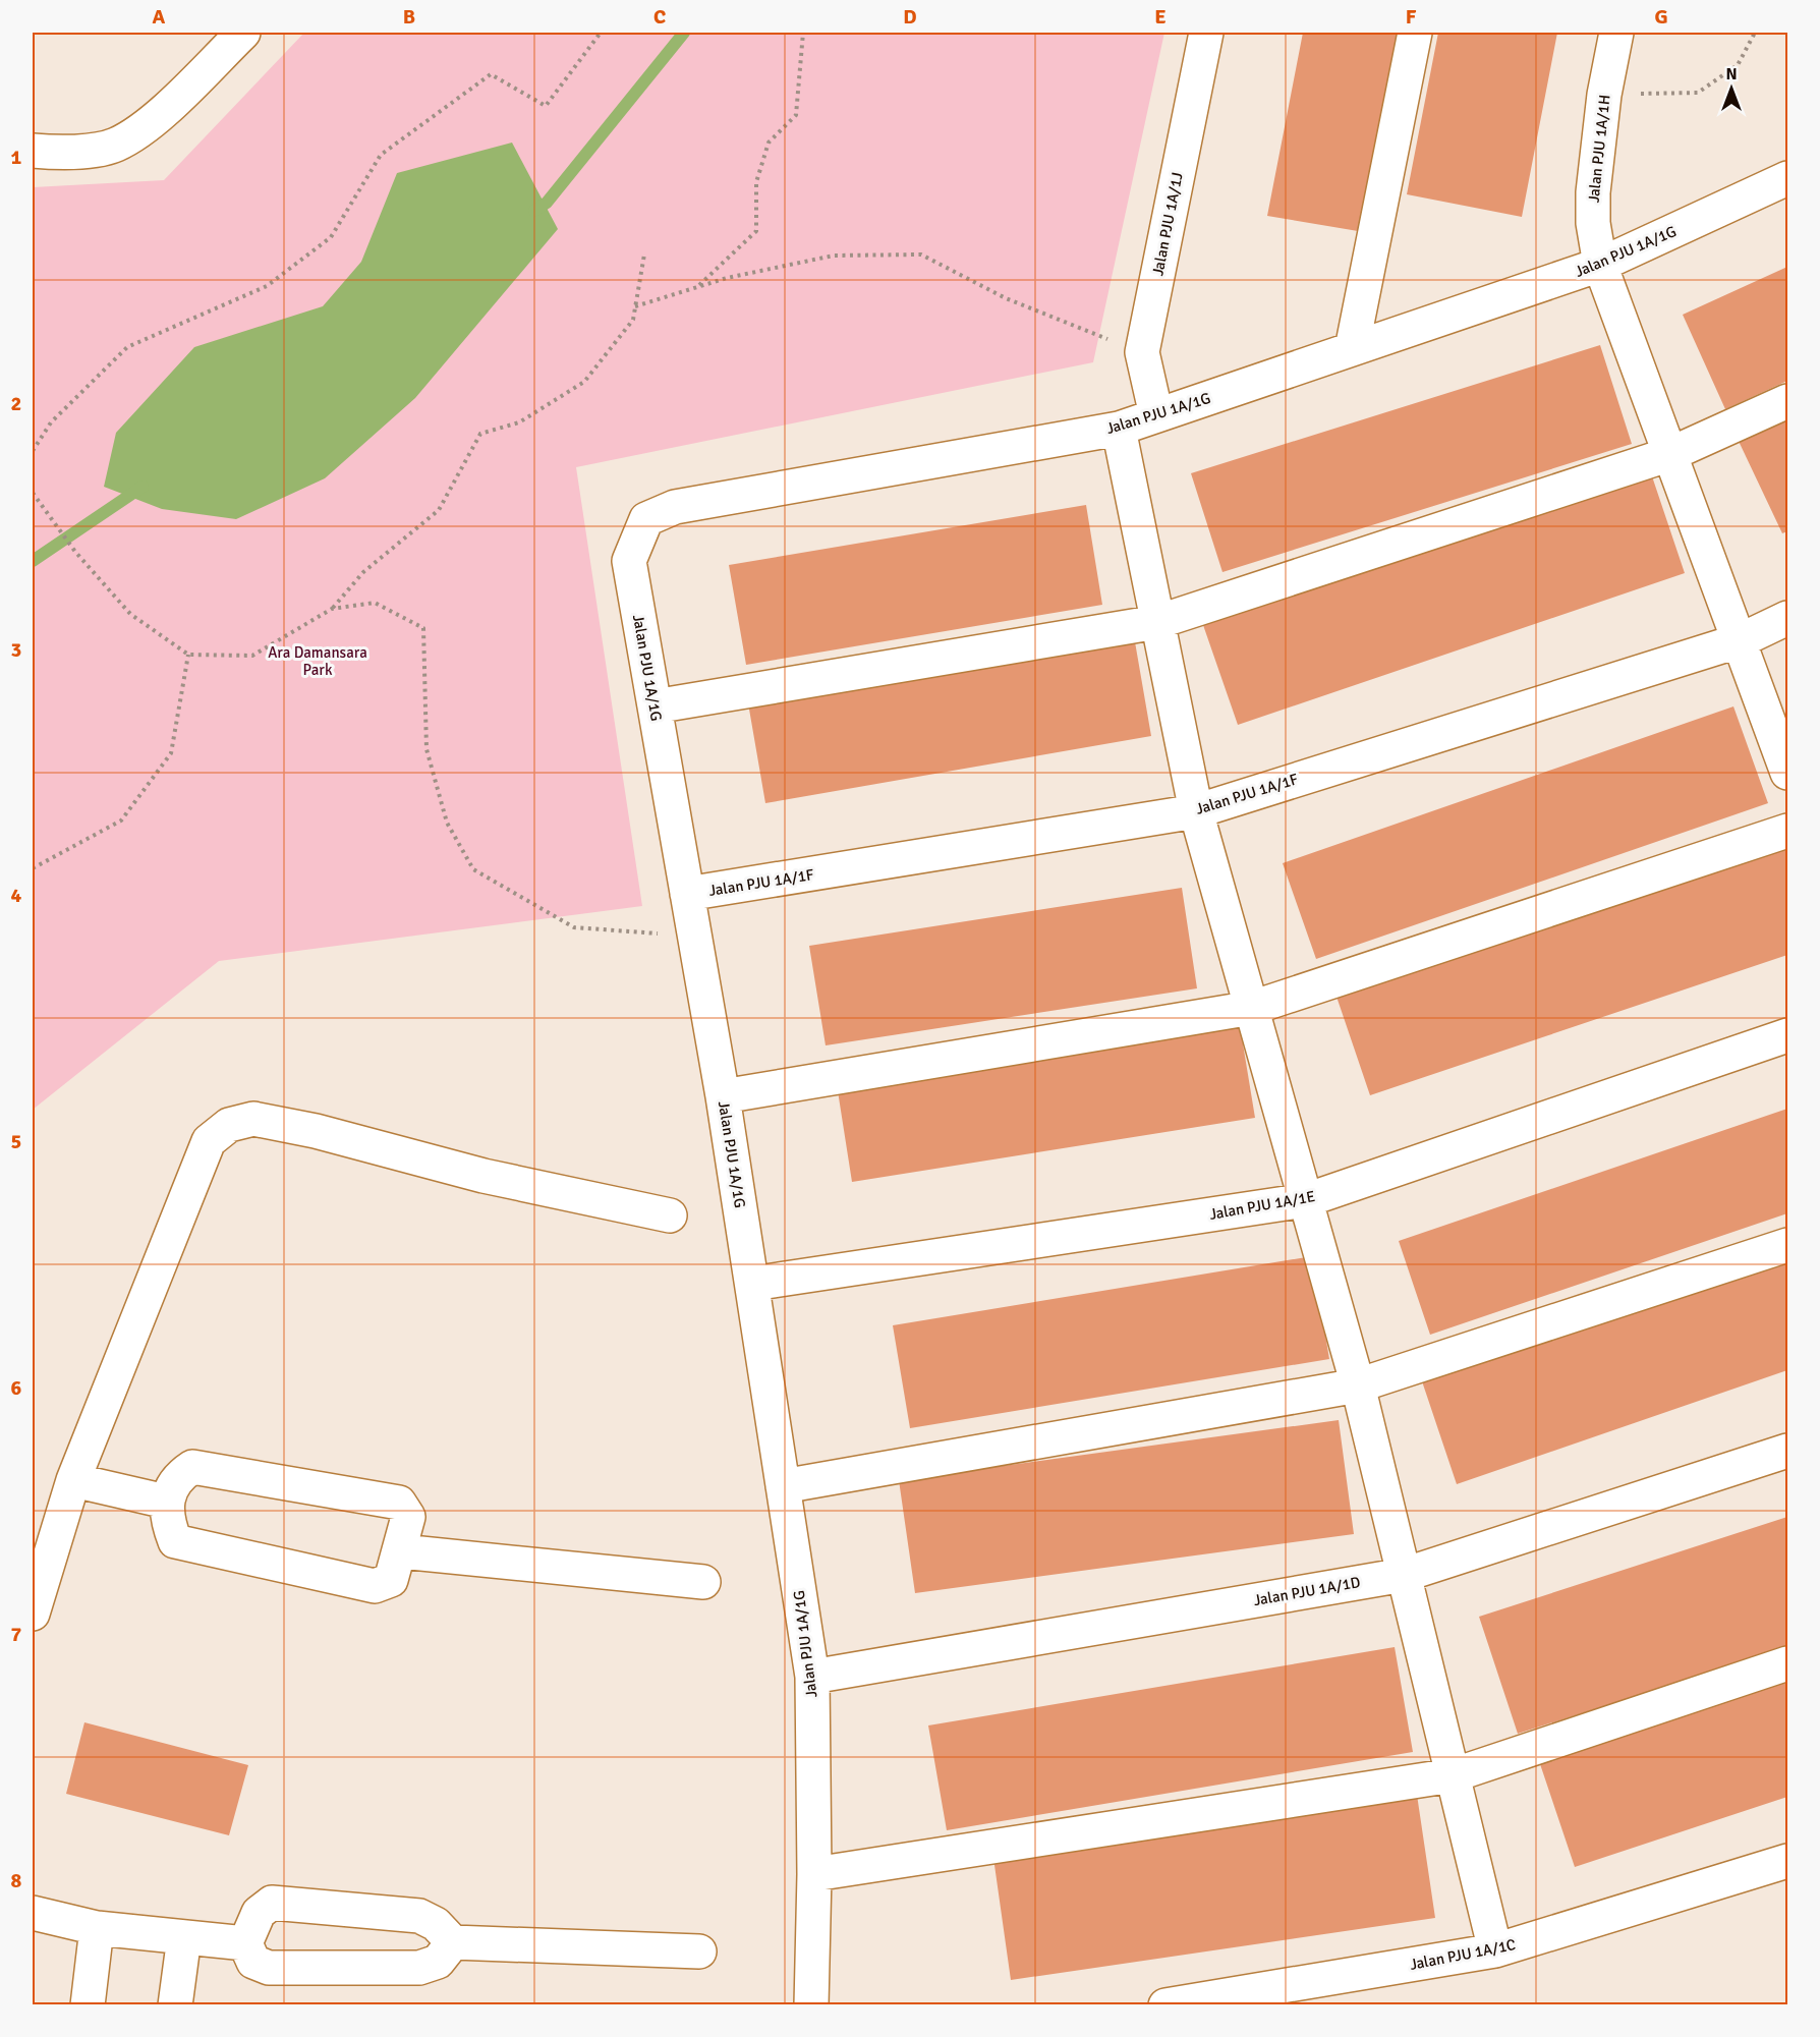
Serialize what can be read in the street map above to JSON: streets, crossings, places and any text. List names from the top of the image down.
{
  "streets": {
    "street": [
      "Jalan PJU 1A/1H",
      "Jalan PJU 1A/1J",
      "Jalan PJU 1A/1G",
      "Jalan PJU 1A/1F",
      "Jalan PJU 1A/1E",
      "Jalan PJU 1A/1D",
      "Jalan PJU 1A/1C"
    ]
  },
  "crossings": [
    ["Jalan PJU 1A/1H", "Jalan PJU 1A/1G"],
    ["Jalan PJU 1A/1H", "Jalan PJU 1A/1F"],
    ["Jalan PJU 1A/1J", "Jalan PJU 1A/1G"],
    ["Jalan PJU 1A/1G", "Jalan PJU 1A/1F"],
    ["Jalan PJU 1A/1G", "Jalan PJU 1A/1E"],
    ["Jalan PJU 1A/1G", "Jalan PJU 1A/1D"]
  ],
  "parks": ["Ara Damansara Park"],
  "north": "top",
  "grid": {
    "columns": [
      "A",
      "B",
      "C",
      "D",
      "E",
      "F",
      "G"
    ],
    "rows": [
      "1",
      "2",
      "3",
      "4",
      "5",
      "6",
      "7",
      "8"
    ]
  }
}
